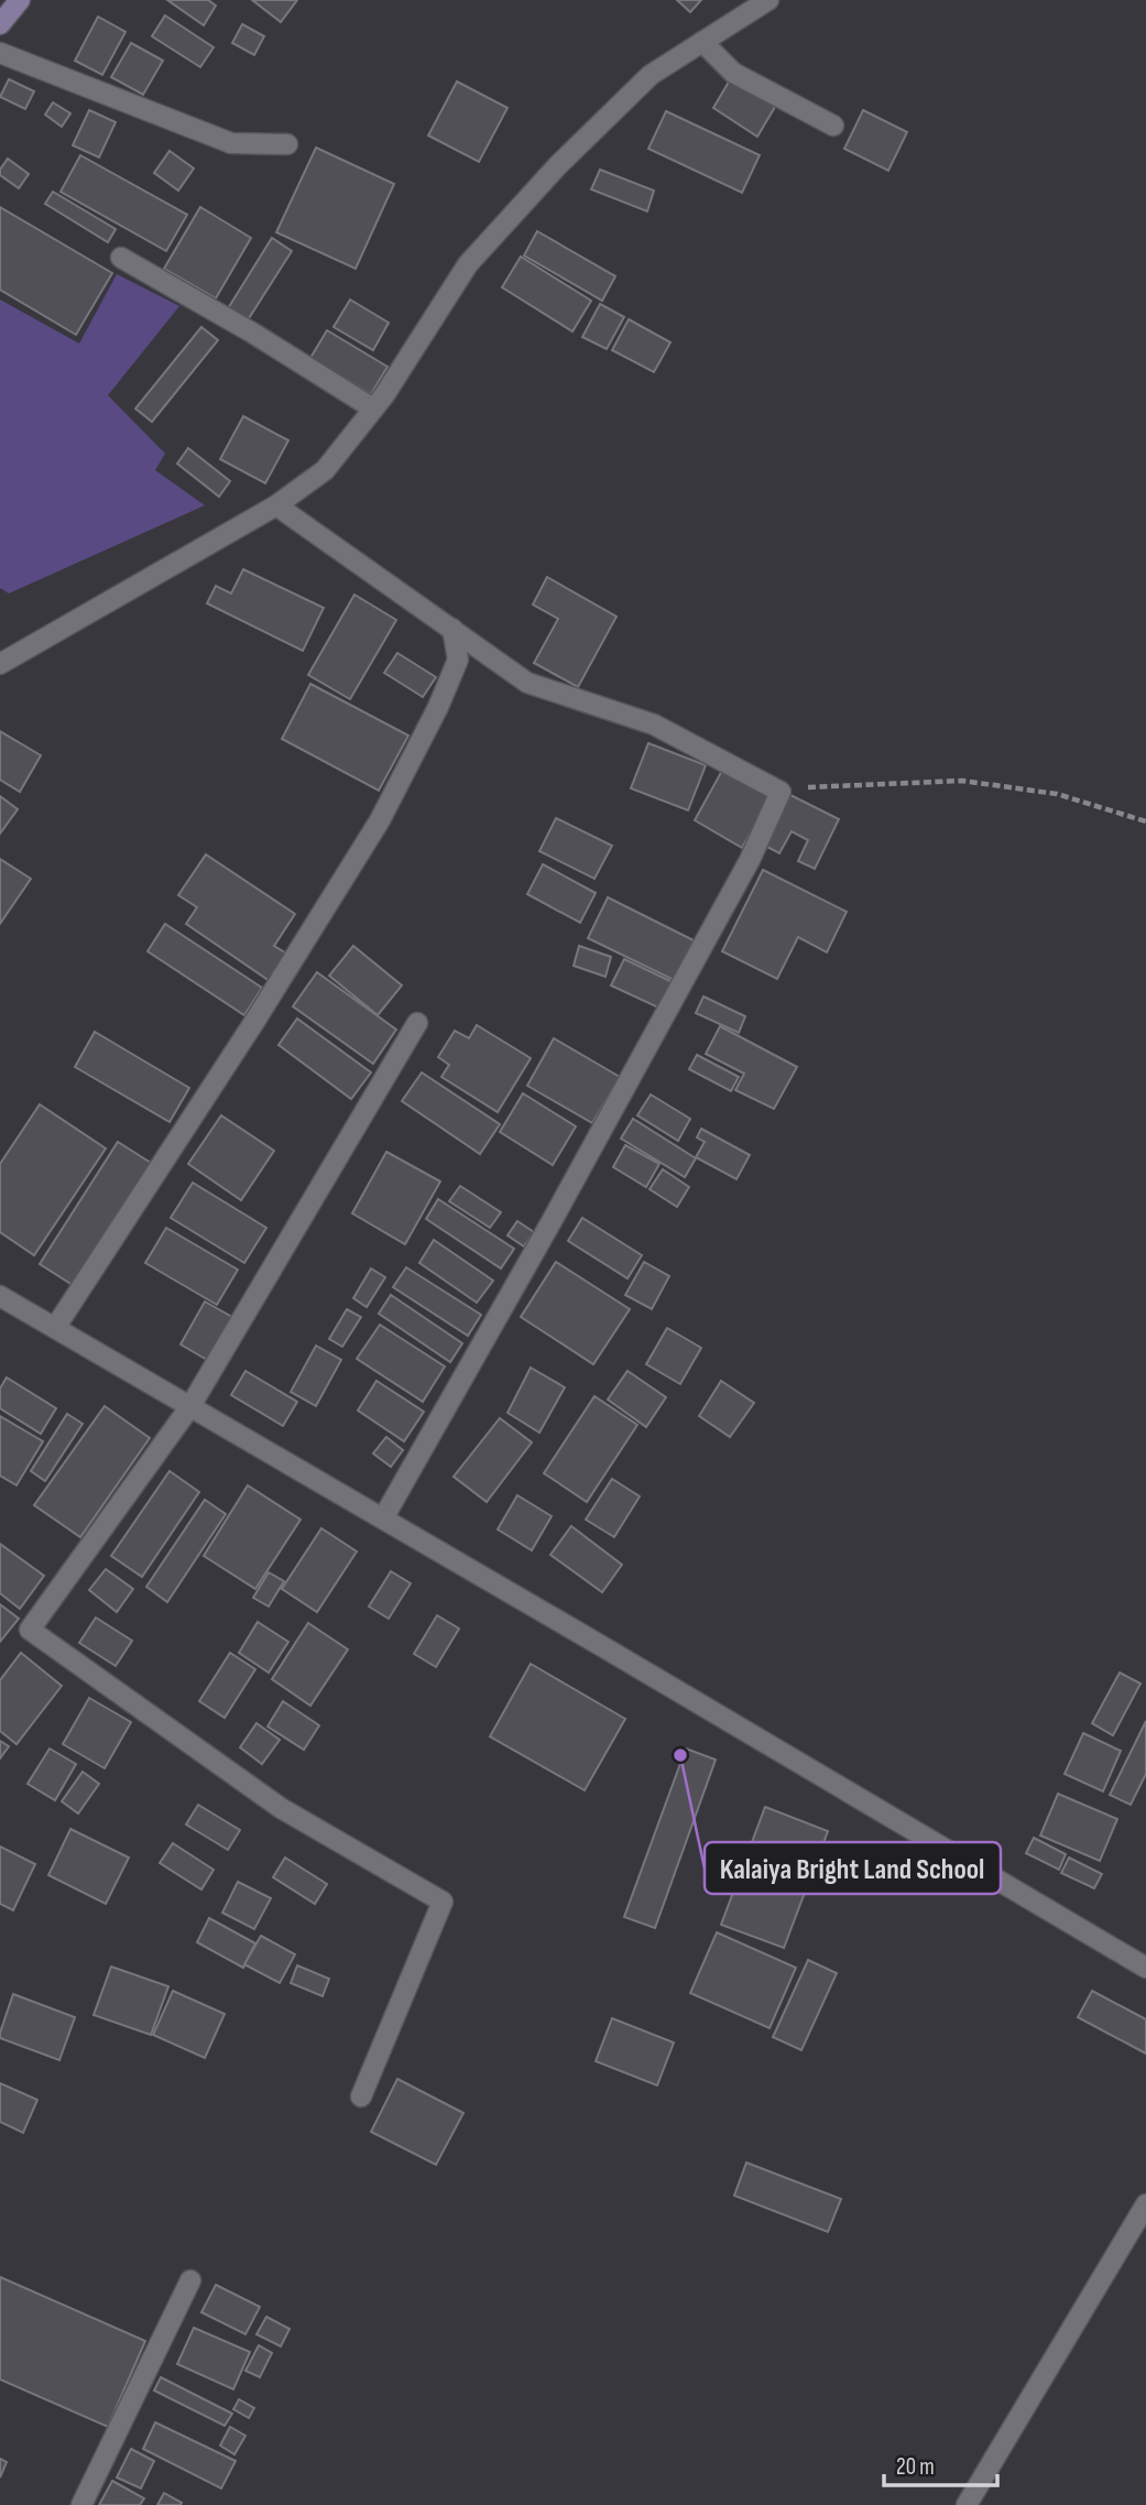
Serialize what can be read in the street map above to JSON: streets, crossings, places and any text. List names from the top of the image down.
{
  "places": ["Kalaiya Bright Land School"],
  "scale_bar": "20 m"
}
